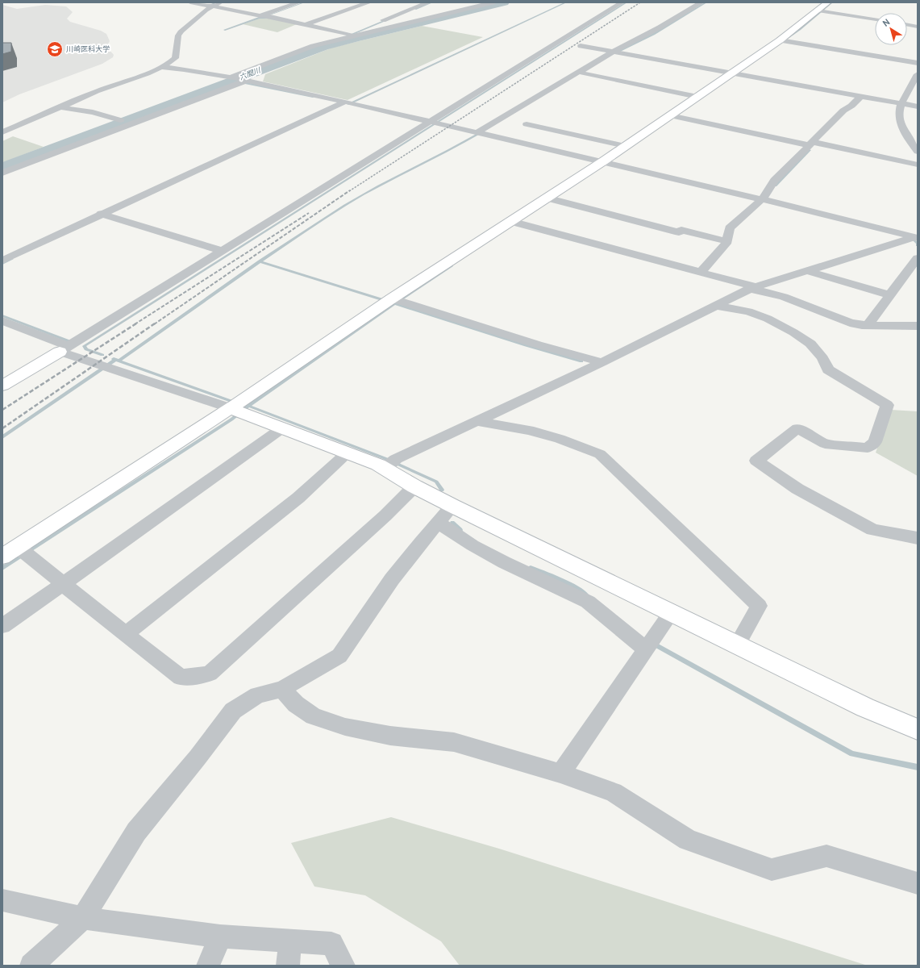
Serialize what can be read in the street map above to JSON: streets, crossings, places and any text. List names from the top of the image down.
{
  "water": ["六間川"],
  "places": {
    "school or university": ["川崎医科大学"]
  },
  "north": "top left"
}
